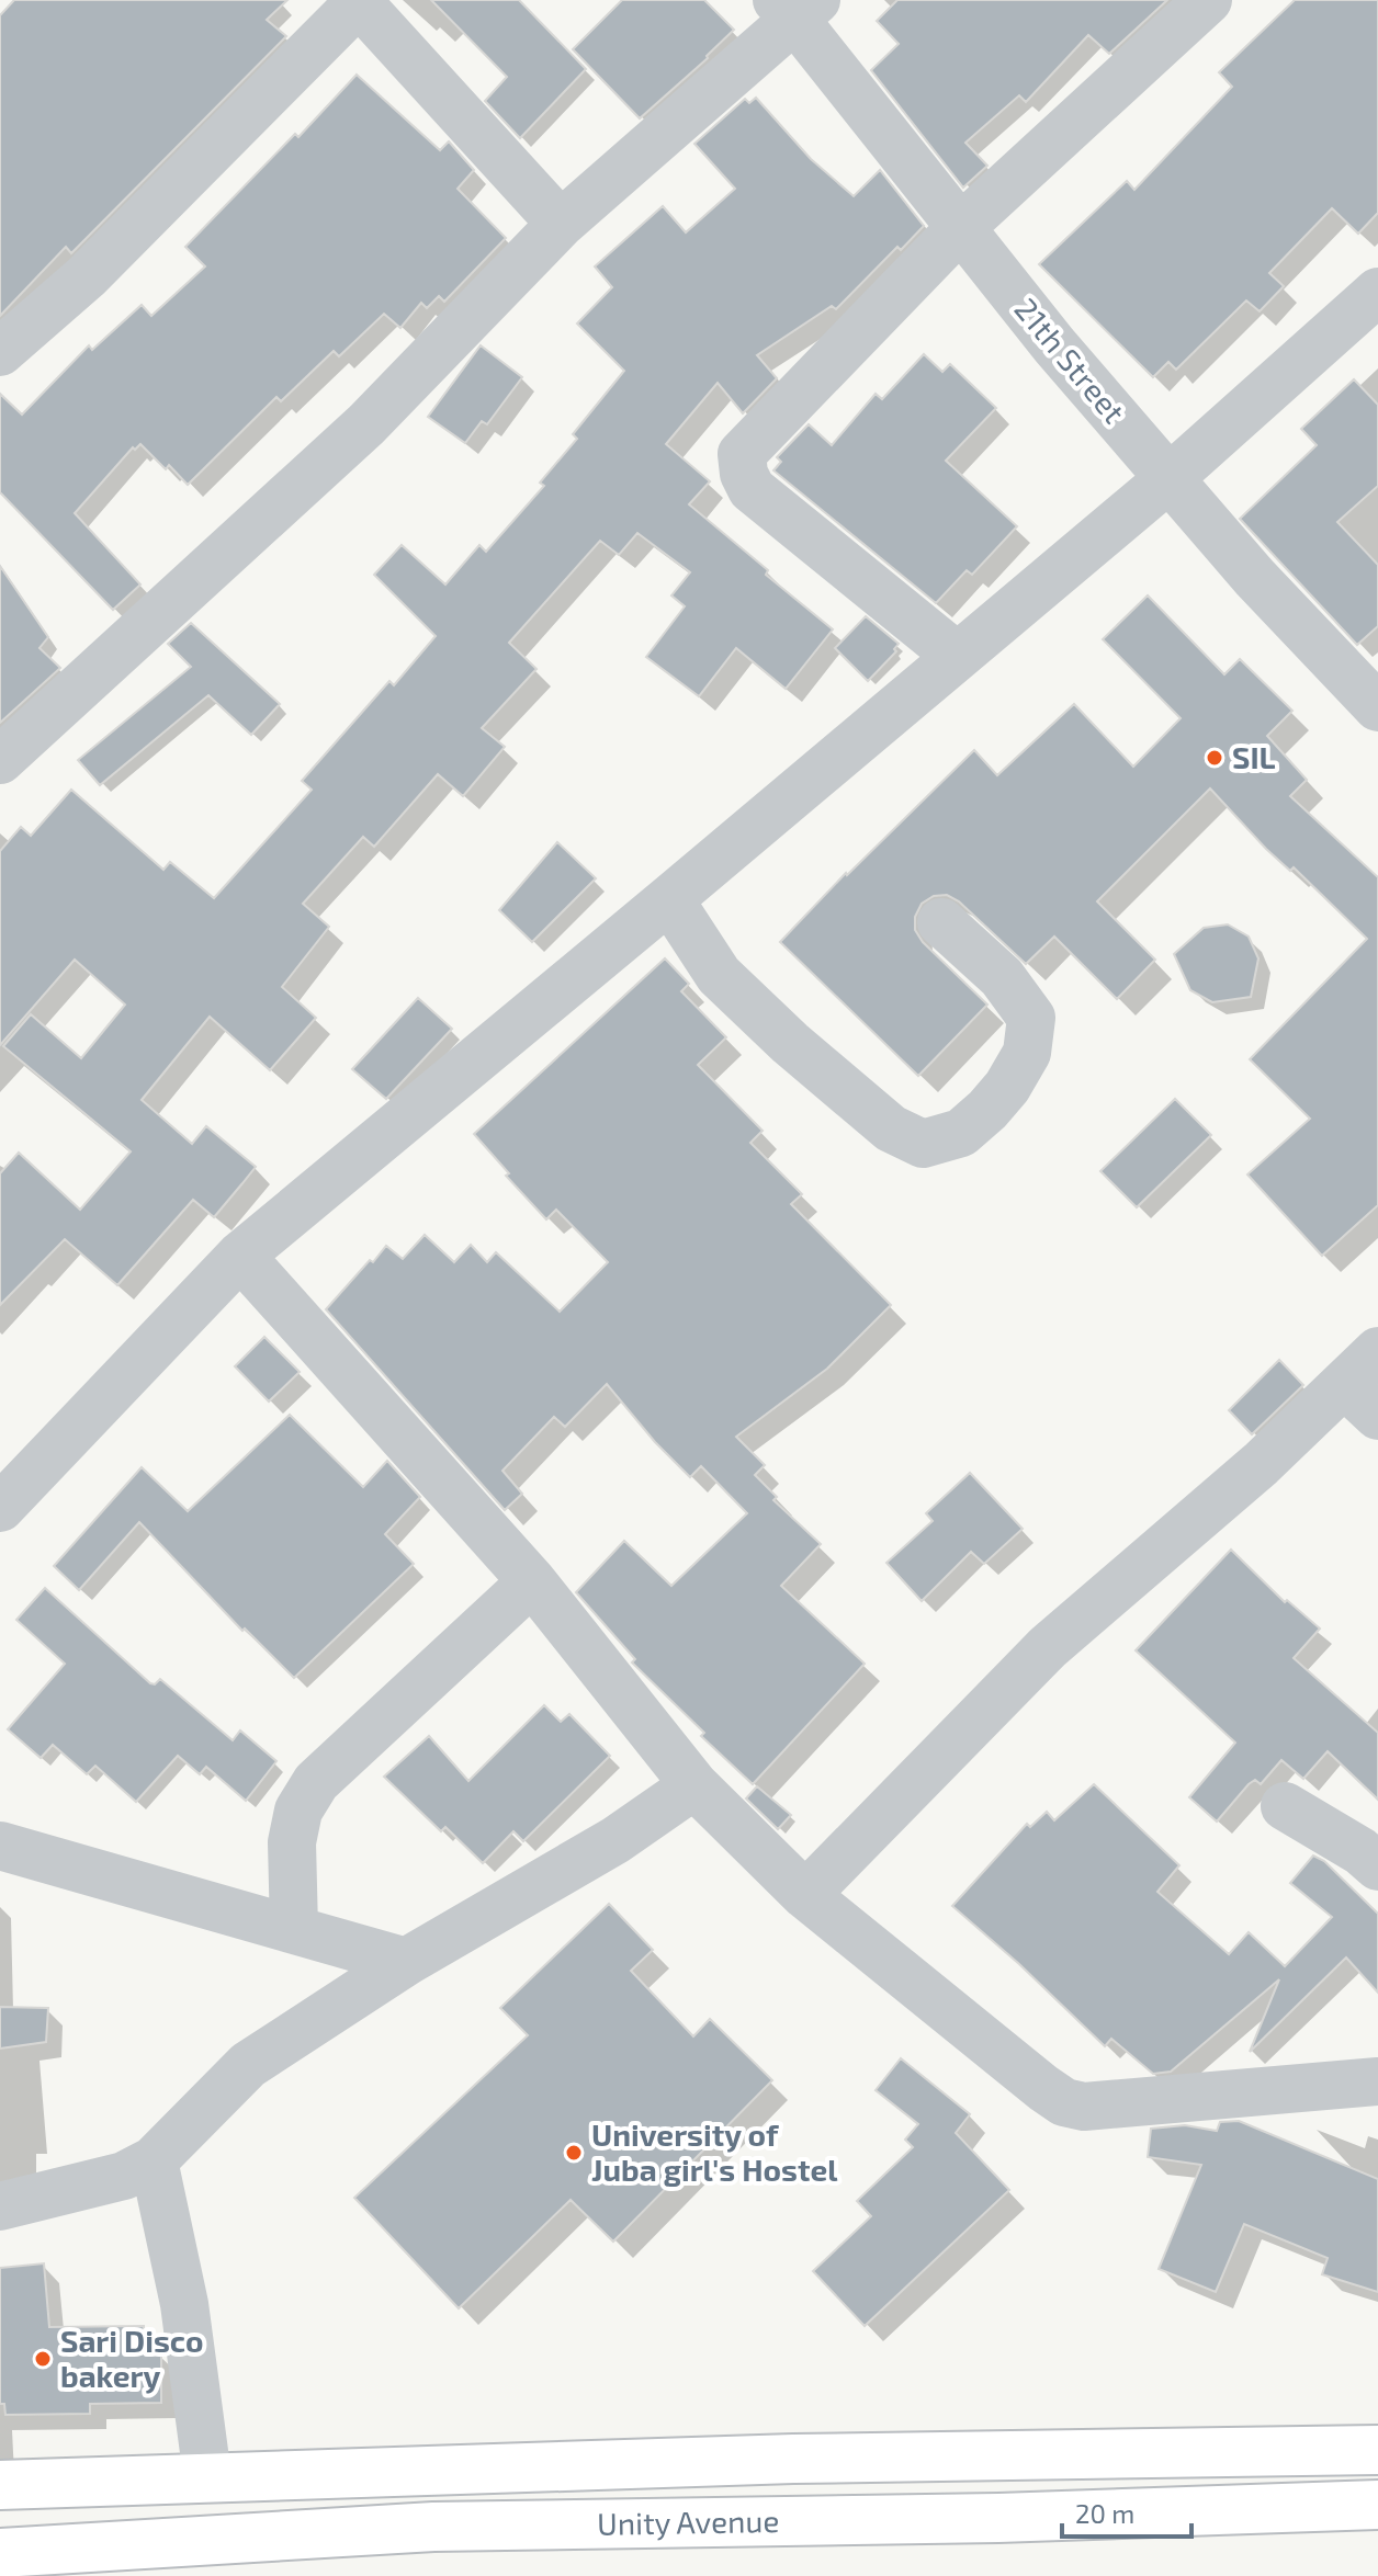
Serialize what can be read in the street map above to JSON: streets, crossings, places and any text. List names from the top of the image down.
{
  "streets": {
    "main road": ["Unity Avenue"],
    "street": ["21th Street"]
  },
  "places": ["SIL", "University of Juba girl's Hostel", "Sari Disco bakery"],
  "scale_bar": "20 m"
}
